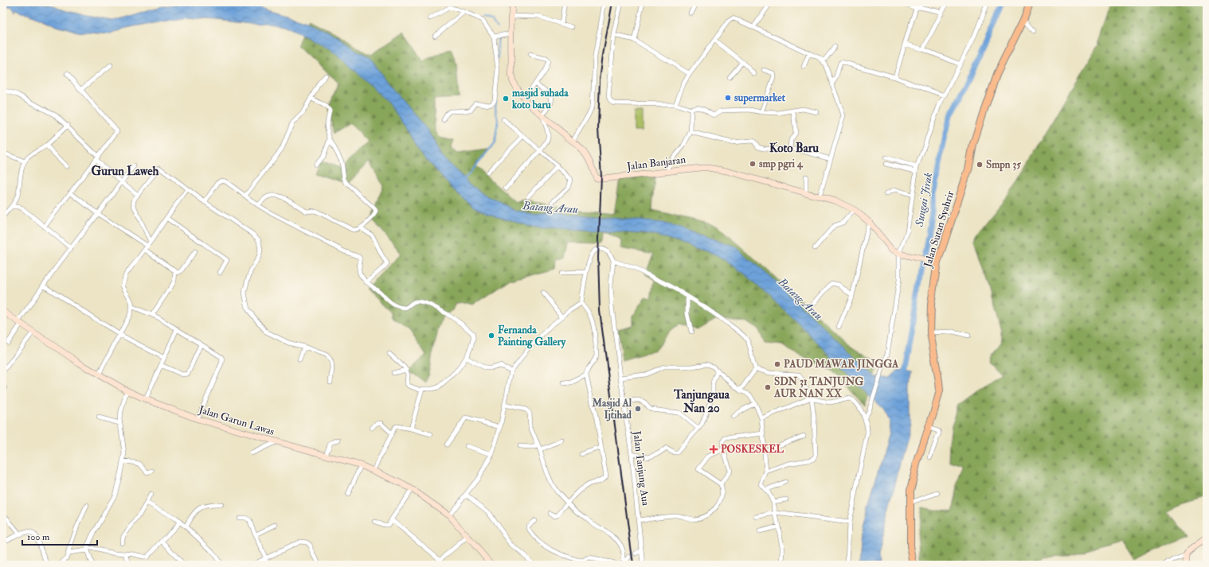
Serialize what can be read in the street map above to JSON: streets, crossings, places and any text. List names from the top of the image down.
{
  "streets": {
    "main road": ["Jalan Sutan Syahrir"],
    "street": ["Jalan Banjaran", "Jalan Garun Lawas", "Jalan Tanjung Aua"]
  },
  "districts": ["Koto Baru", "Gurun Laweh", "Tanjungaua Nan 20"],
  "water": ["Sungai Jirak", "Batang Arau"],
  "places": {
    "other": [
      "supermarket",
      "masjid suhada koto baru",
      "smp pgri 4",
      "Smpn 35",
      "Fernanda Painting Gallery",
      "PAUD MAWAR JINGGA",
      "SDN 31 TANJUNG AUR NAN XX",
      "Masjid Al Ijtihad"
    ],
    "health": ["POSKESKEL"]
  },
  "scale_bar": "100 m"
}
